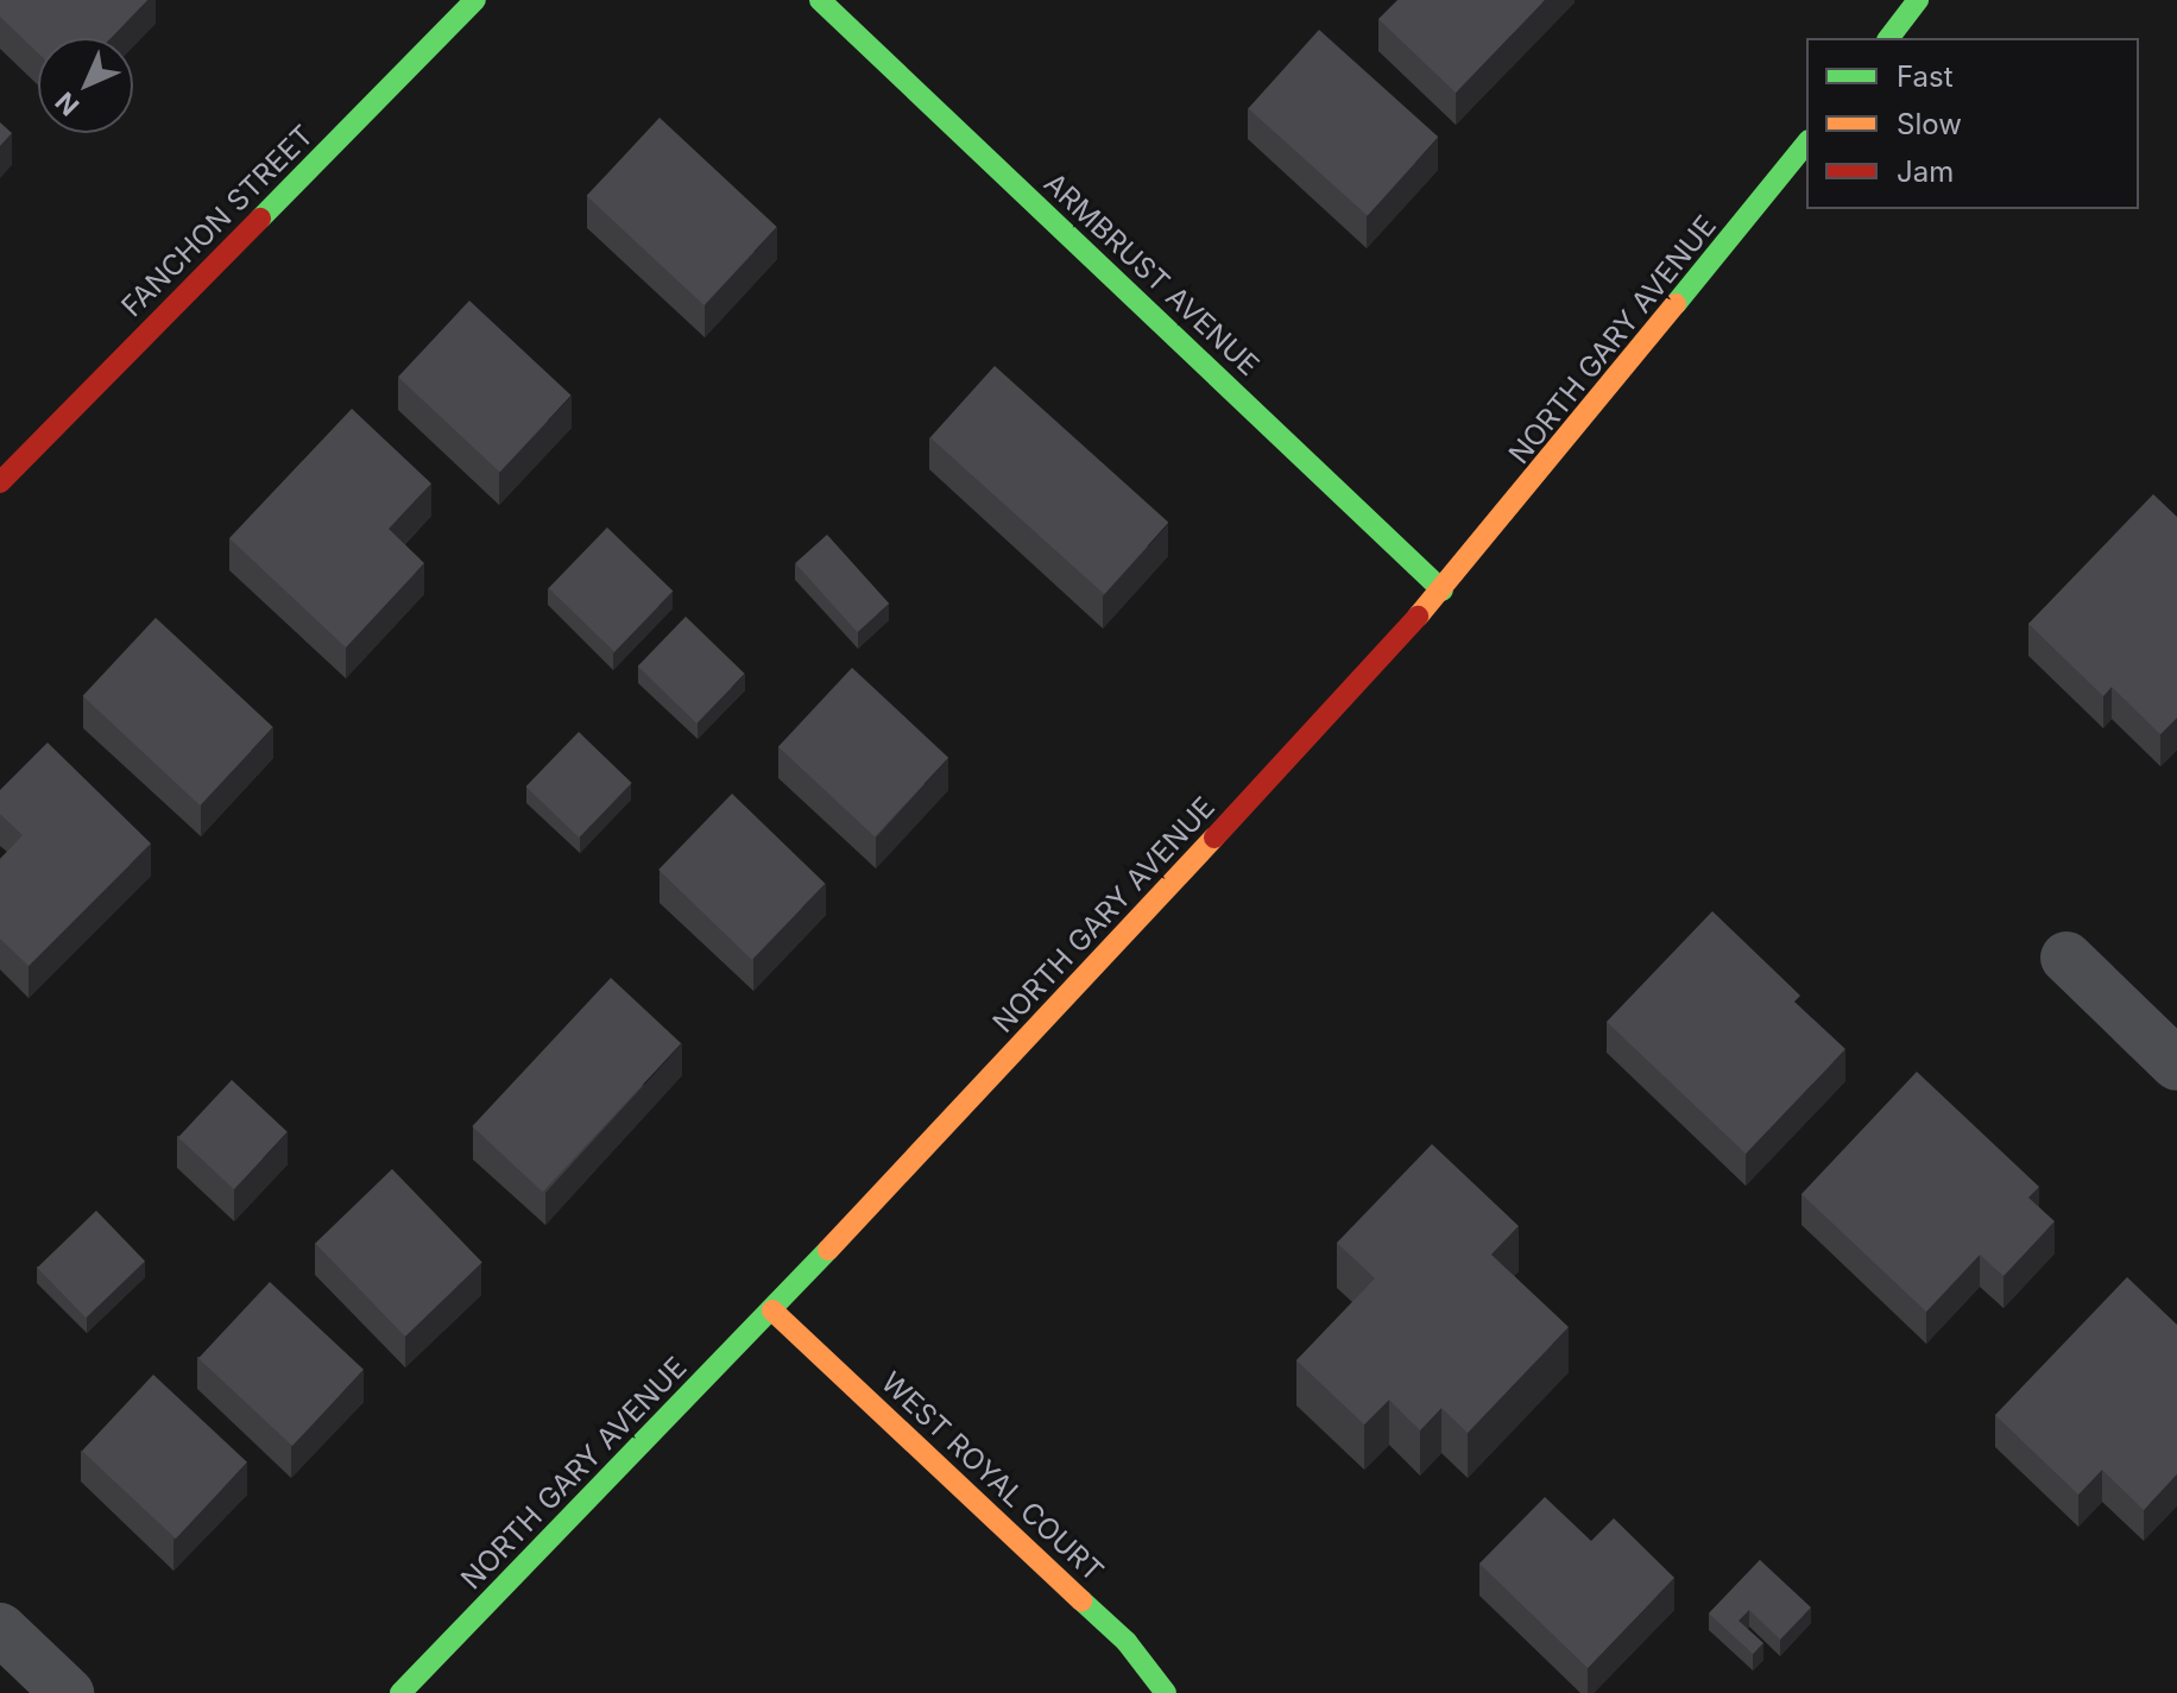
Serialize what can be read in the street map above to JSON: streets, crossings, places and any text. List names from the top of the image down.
{
  "streets": {
    "street": [
      "FANCHON STREET",
      "ARMBRUST AVENUE",
      "NORTH GARY AVENUE",
      "WEST ROYAL COURT"
    ]
  },
  "crossings": [
    ["ARMBRUST AVENUE", "NORTH GARY AVENUE"],
    ["NORTH GARY AVENUE", "WEST ROYAL COURT"]
  ],
  "legend": ["Fast", "Slow", "Jam"],
  "north": "bottom left"
}
